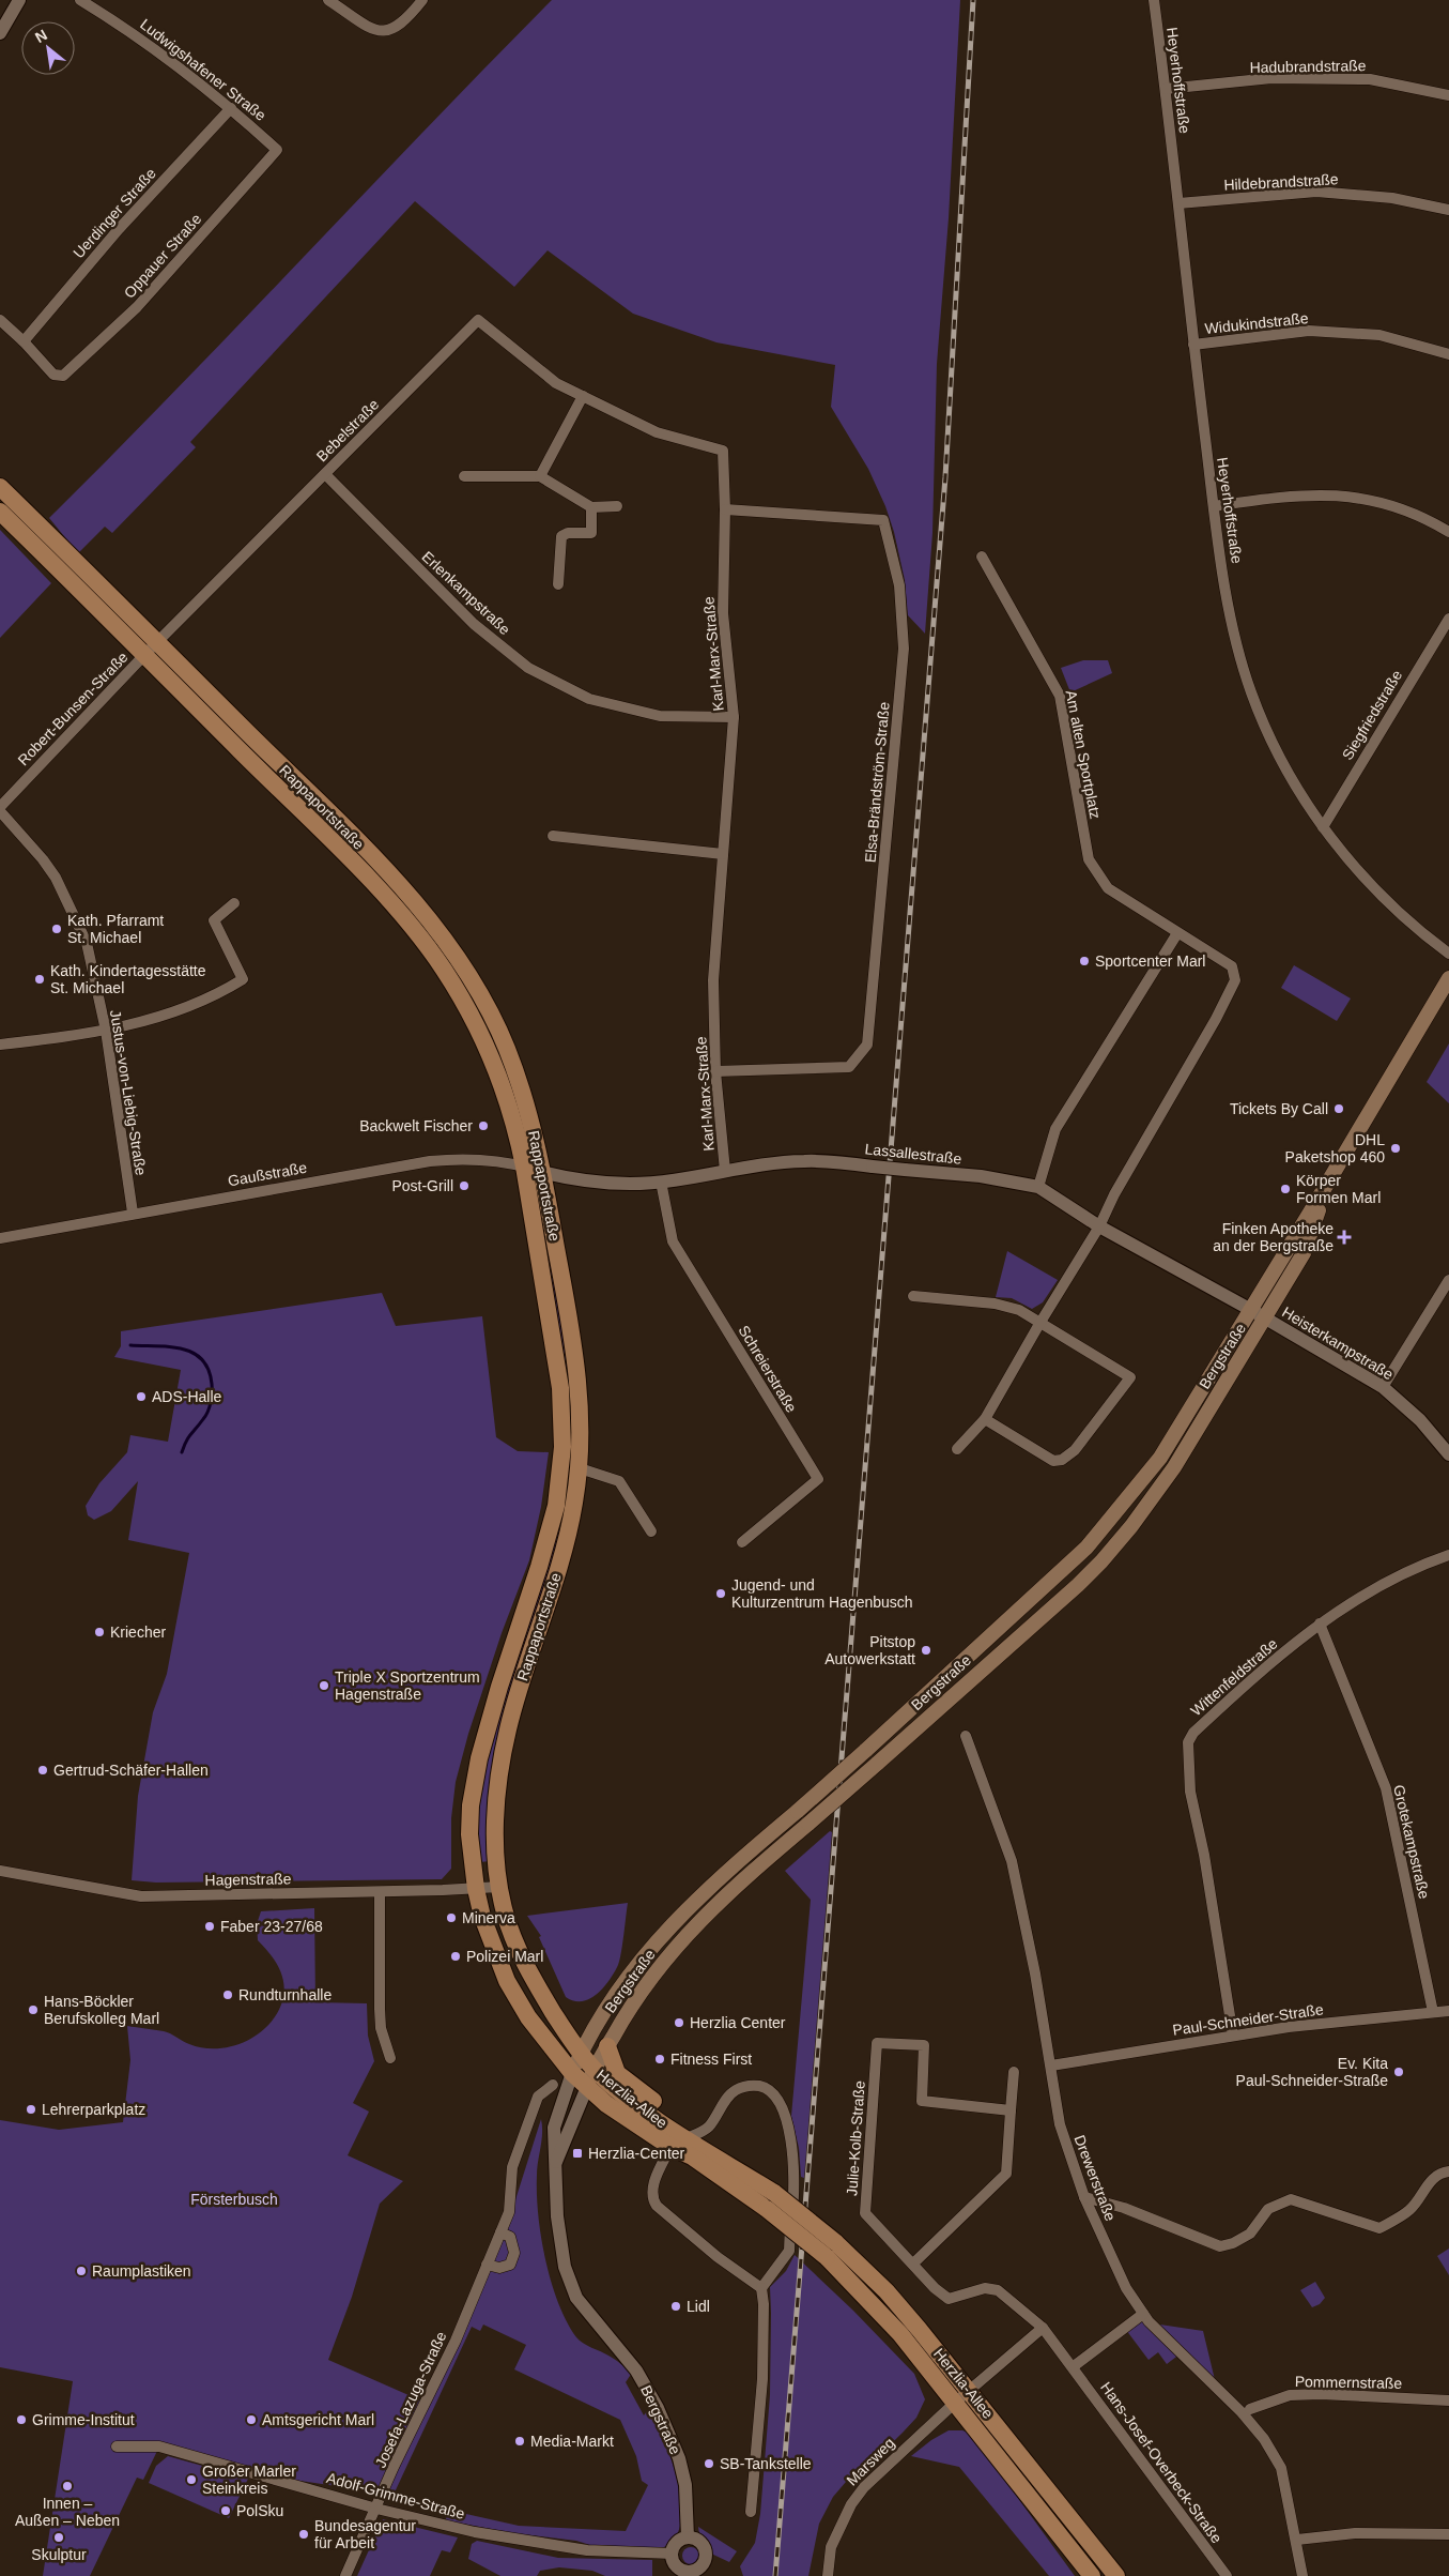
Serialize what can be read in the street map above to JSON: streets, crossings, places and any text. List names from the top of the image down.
{
  "streets": {
    "main road": ["Rappaportstraße", "Bergstraße", "Herzlia-Allee"],
    "street": [
      "Hadubrandstraße",
      "Ludwigshafener Straße",
      "Heyerhoffstraße",
      "Hildebrandstraße",
      "Uerdinger Straße",
      "Oppauer Straße",
      "Widukindstraße",
      "Bebelstraße",
      "Erlenkampstraße",
      "Karl-Marx-Straße",
      "Robert-Bunsen-Straße",
      "Siegfriedstraße",
      "Am alten Sportplatz",
      "Elsa-Brändström-Straße",
      "Justus-von-Liebig-Straße",
      "Lassallestraße",
      "Gaußstraße",
      "Heisterkampstraße",
      "Schreierstraße",
      "Wittenfeldstraße",
      "Grotekampstraße",
      "Hagenstraße",
      "Paul-Schneider-Straße",
      "Julie-Kolb-Straße",
      "Drewerstraße",
      "Pommernstraße",
      "Josefa-Lazuga-Straße",
      "Marsweg",
      "Hans-Josef-Overbeck-Straße",
      "Adolf-Grimme-Straße"
    ]
  },
  "crossings": [
    ["Hadubrandstraße", "Heyerhoffstraße"],
    ["Ludwigshafener Straße", "Uerdinger Straße"],
    ["Ludwigshafener Straße", "Oppauer Straße"],
    ["Heyerhoffstraße", "Hildebrandstraße"],
    ["Heyerhoffstraße", "Widukindstraße"],
    ["Heyerhoffstraße", "Siegfriedstraße"],
    ["Uerdinger Straße", "Oppauer Straße"],
    ["Bebelstraße", "Erlenkampstraße"],
    ["Bebelstraße", "Karl-Marx-Straße"],
    ["Bebelstraße", "Robert-Bunsen-Straße"],
    ["Bebelstraße", "Rappaportstraße"],
    ["Erlenkampstraße", "Karl-Marx-Straße"],
    ["Karl-Marx-Straße", "Elsa-Brändström-Straße"],
    ["Karl-Marx-Straße", "Lassallestraße"],
    ["Robert-Bunsen-Straße", "Rappaportstraße"],
    ["Am alten Sportplatz", "Lassallestraße"],
    ["Rappaportstraße", "Lassallestraße"],
    ["Rappaportstraße", "Gaußstraße"],
    ["Rappaportstraße", "Bergstraße"],
    ["Rappaportstraße", "Hagenstraße"],
    ["Rappaportstraße", "Herzlia-Allee"],
    ["Justus-von-Liebig-Straße", "Gaußstraße"],
    ["Lassallestraße", "Gaußstraße"],
    ["Lassallestraße", "Heisterkampstraße"],
    ["Lassallestraße", "Bergstraße"],
    ["Lassallestraße", "Schreierstraße"],
    ["Heisterkampstraße", "Bergstraße"],
    ["Bergstraße", "Herzlia-Allee"],
    ["Bergstraße", "Adolf-Grimme-Straße"],
    ["Wittenfeldstraße", "Grotekampstraße"],
    ["Wittenfeldstraße", "Paul-Schneider-Straße"],
    ["Grotekampstraße", "Paul-Schneider-Straße"],
    ["Paul-Schneider-Straße", "Drewerstraße"],
    ["Herzlia-Allee", "Marsweg"],
    ["Julie-Kolb-Straße", "Hans-Josef-Overbeck-Straße"],
    ["Josefa-Lazuga-Straße", "Adolf-Grimme-Straße"]
  ],
  "parks": ["Försterbusch"],
  "places": {
    "other": [
      "Kath. Pfarramt St. Michael",
      "Sportcenter Marl",
      "Kath. Kindertagesstätte St. Michael",
      "Tickets By Call",
      "Backwelt Fischer",
      "DHL Paketshop 460",
      "Post-Grill",
      "Körper Formen Marl",
      "ADS-Halle",
      "Jugend- und Kulturzentrum Hagenbusch",
      "Kriecher",
      "Pitstop Autowerkstatt",
      "Triple X Sportzentrum Hagenstraße",
      "Gertrud-Schäfer-Hallen",
      "Minerva",
      "Faber 23-27/68",
      "Polizei Marl",
      "Rundturnhalle",
      "Hans-Böckler Berufskolleg Marl",
      "Herzlia Center",
      "Fitness First",
      "Ev. Kita Paul-Schneider-Straße",
      "Lehrerparkplatz",
      "Raumplastiken",
      "Lidl",
      "Grimme-Institut",
      "Amtsgericht Marl",
      "Media-Markt",
      "SB-Tankstelle",
      "Großer Marler Steinkreis",
      "Innen – Außen – Neben",
      "PolSku",
      "Bundesagentur für Arbeit",
      "Skulptur"
    ],
    "health": ["Finken Apotheke an der Bergstraße"],
    "transit": ["Herzlia-Center"]
  },
  "north": "top left"
}
